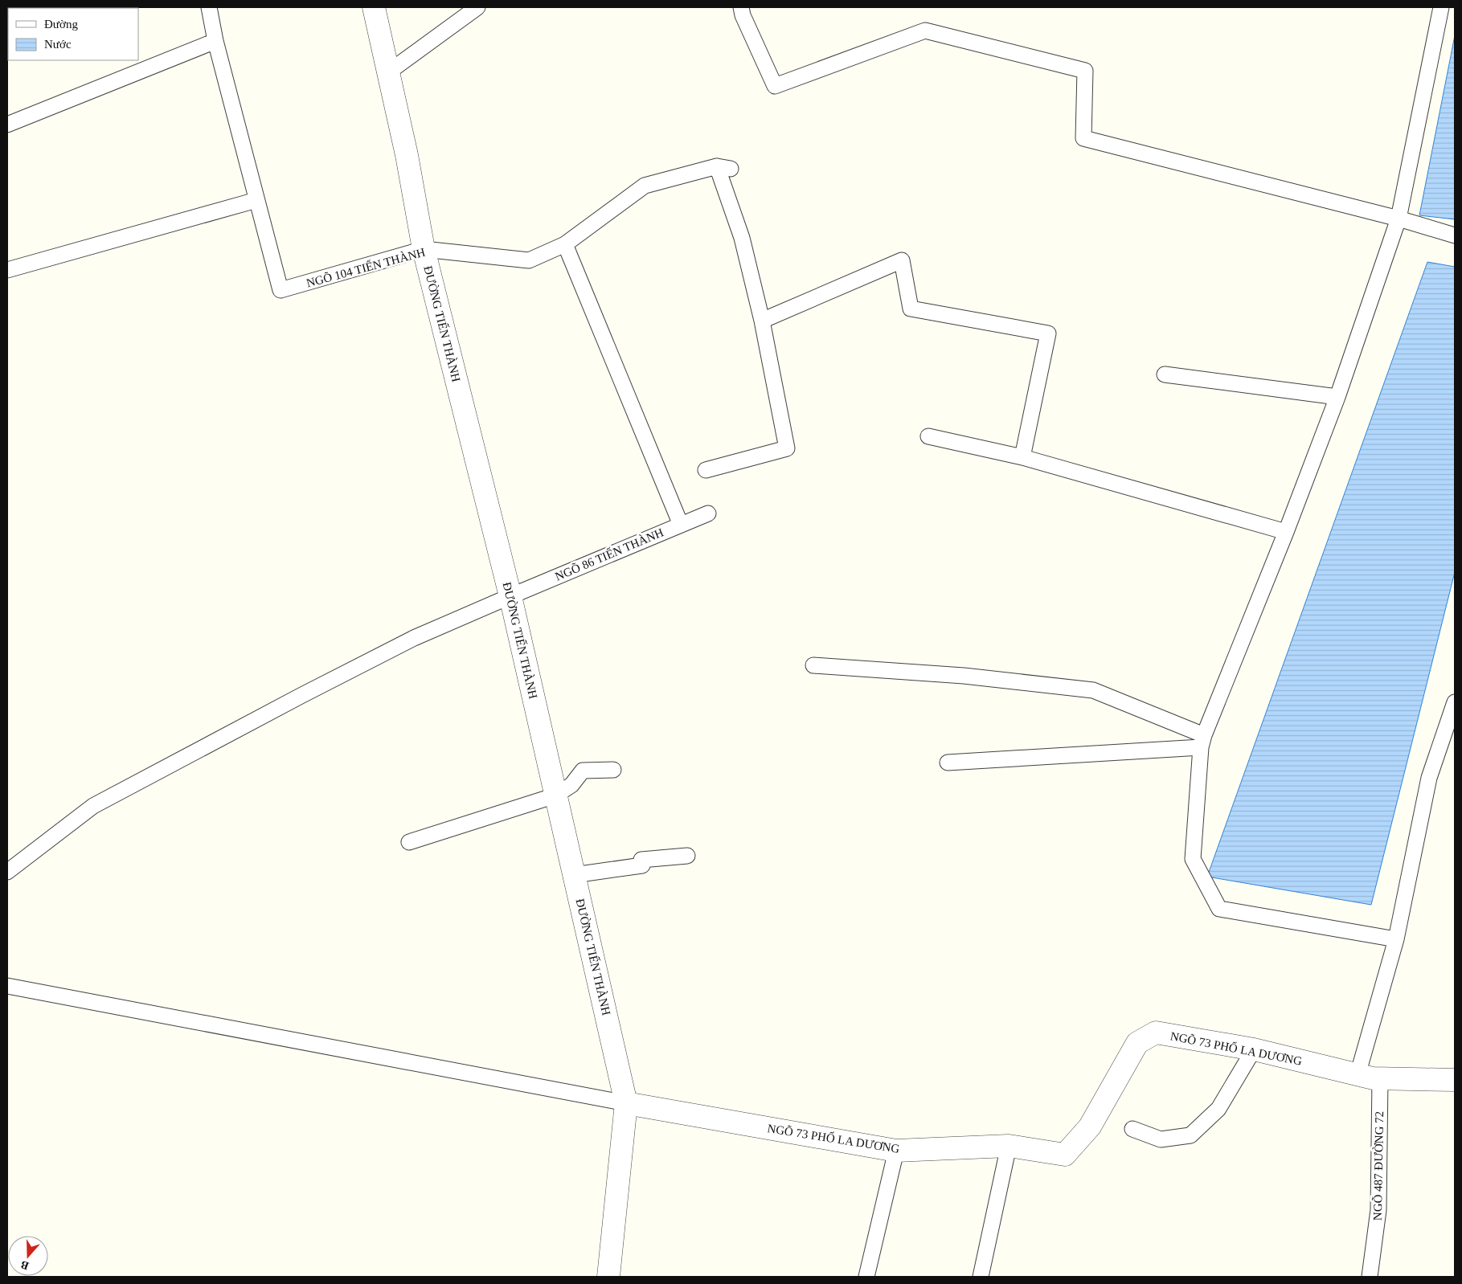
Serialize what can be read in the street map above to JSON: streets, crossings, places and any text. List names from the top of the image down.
{
  "streets": {
    "street": ["ĐƯỜNG TIẾN THÀNH", "NGÕ 73 PHỐ LA DƯƠNG"],
    "lane": ["NGÕ 104 TIẾN THÀNH", "NGÕ 86 TIẾN THÀNH", "NGÕ 487 ĐƯỜNG 72"]
  },
  "crossings": [
    ["NGÕ 104 TIẾN THÀNH", "ĐƯỜNG TIẾN THÀNH"],
    ["ĐƯỜNG TIẾN THÀNH", "NGÕ 86 TIẾN THÀNH"],
    ["ĐƯỜNG TIẾN THÀNH", "NGÕ 73 PHỐ LA DƯƠNG"],
    ["NGÕ 73 PHỐ LA DƯƠNG", "NGÕ 487 ĐƯỜNG 72"]
  ],
  "legend": ["Đường", "Nước"],
  "north": "bottom"
}
